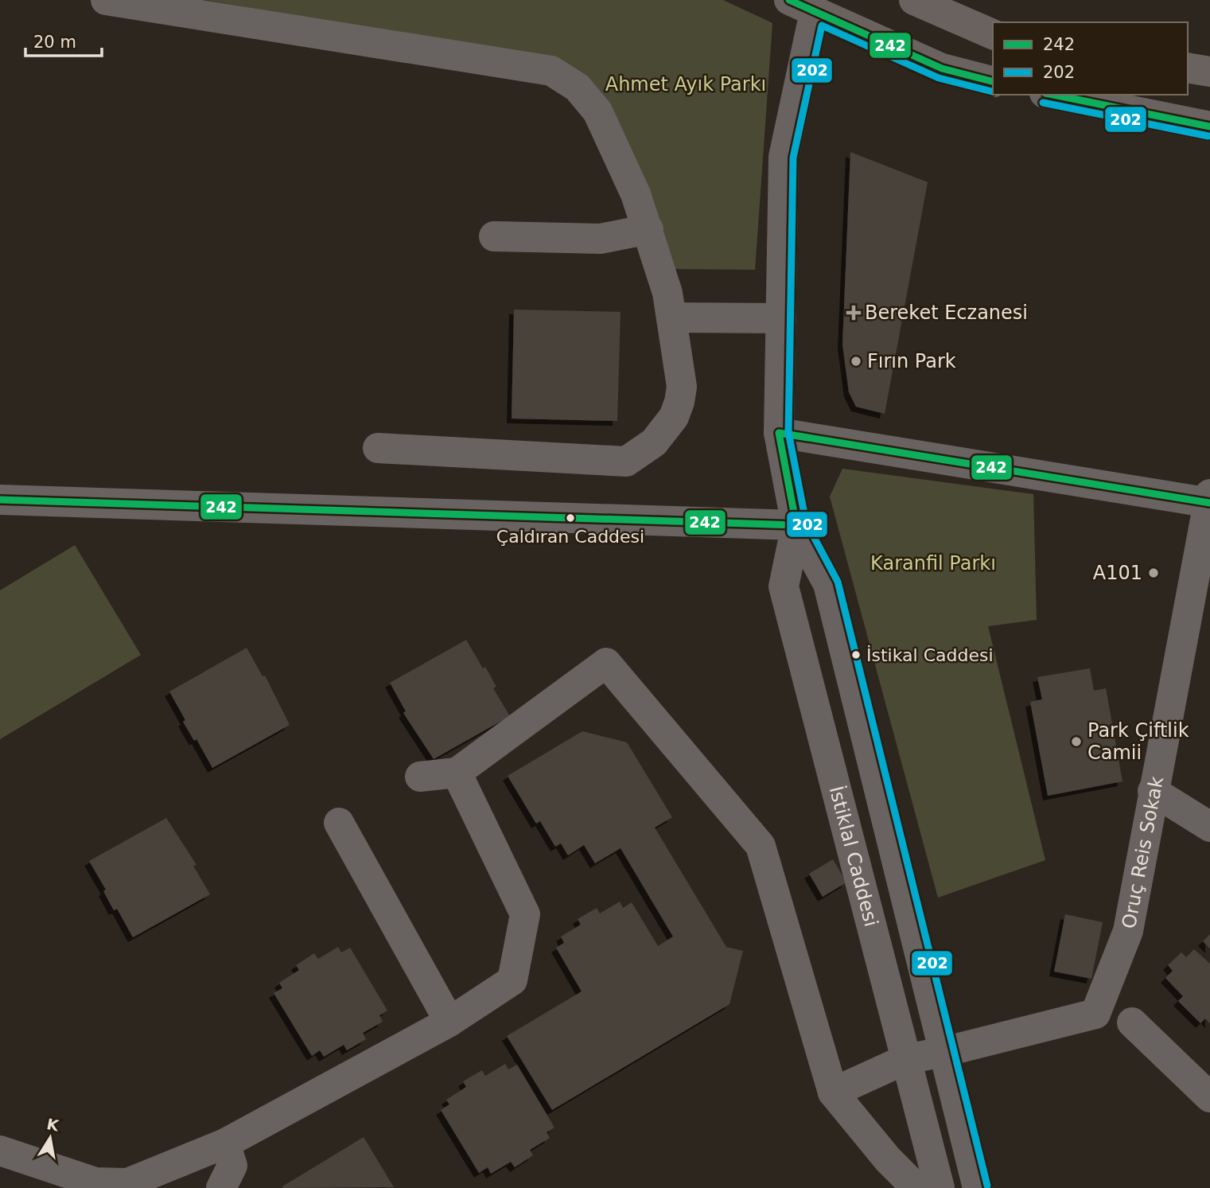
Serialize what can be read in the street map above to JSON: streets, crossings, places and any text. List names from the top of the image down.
{
  "streets": {
    "street": ["Oruç Reis Sokak", "İstiklal Caddesi"]
  },
  "crossings": [
    ["Oruç Reis Sokak", "İstiklal Caddesi"]
  ],
  "parks": ["Ahmet Ayık Parkı", "Karanfil Parkı"],
  "places": {
    "health": ["Bereket Eczanesi"],
    "other": [
      "Fırın Park",
      "Çaldıran Caddesi",
      "A101",
      "İstikal Caddesi",
      "Park Çiftlik Camii"
    ]
  },
  "lines": ["transit line 242", "transit line 202"],
  "legend": ["242", "202"],
  "scale_bar": "20 m",
  "north": "top"
}
